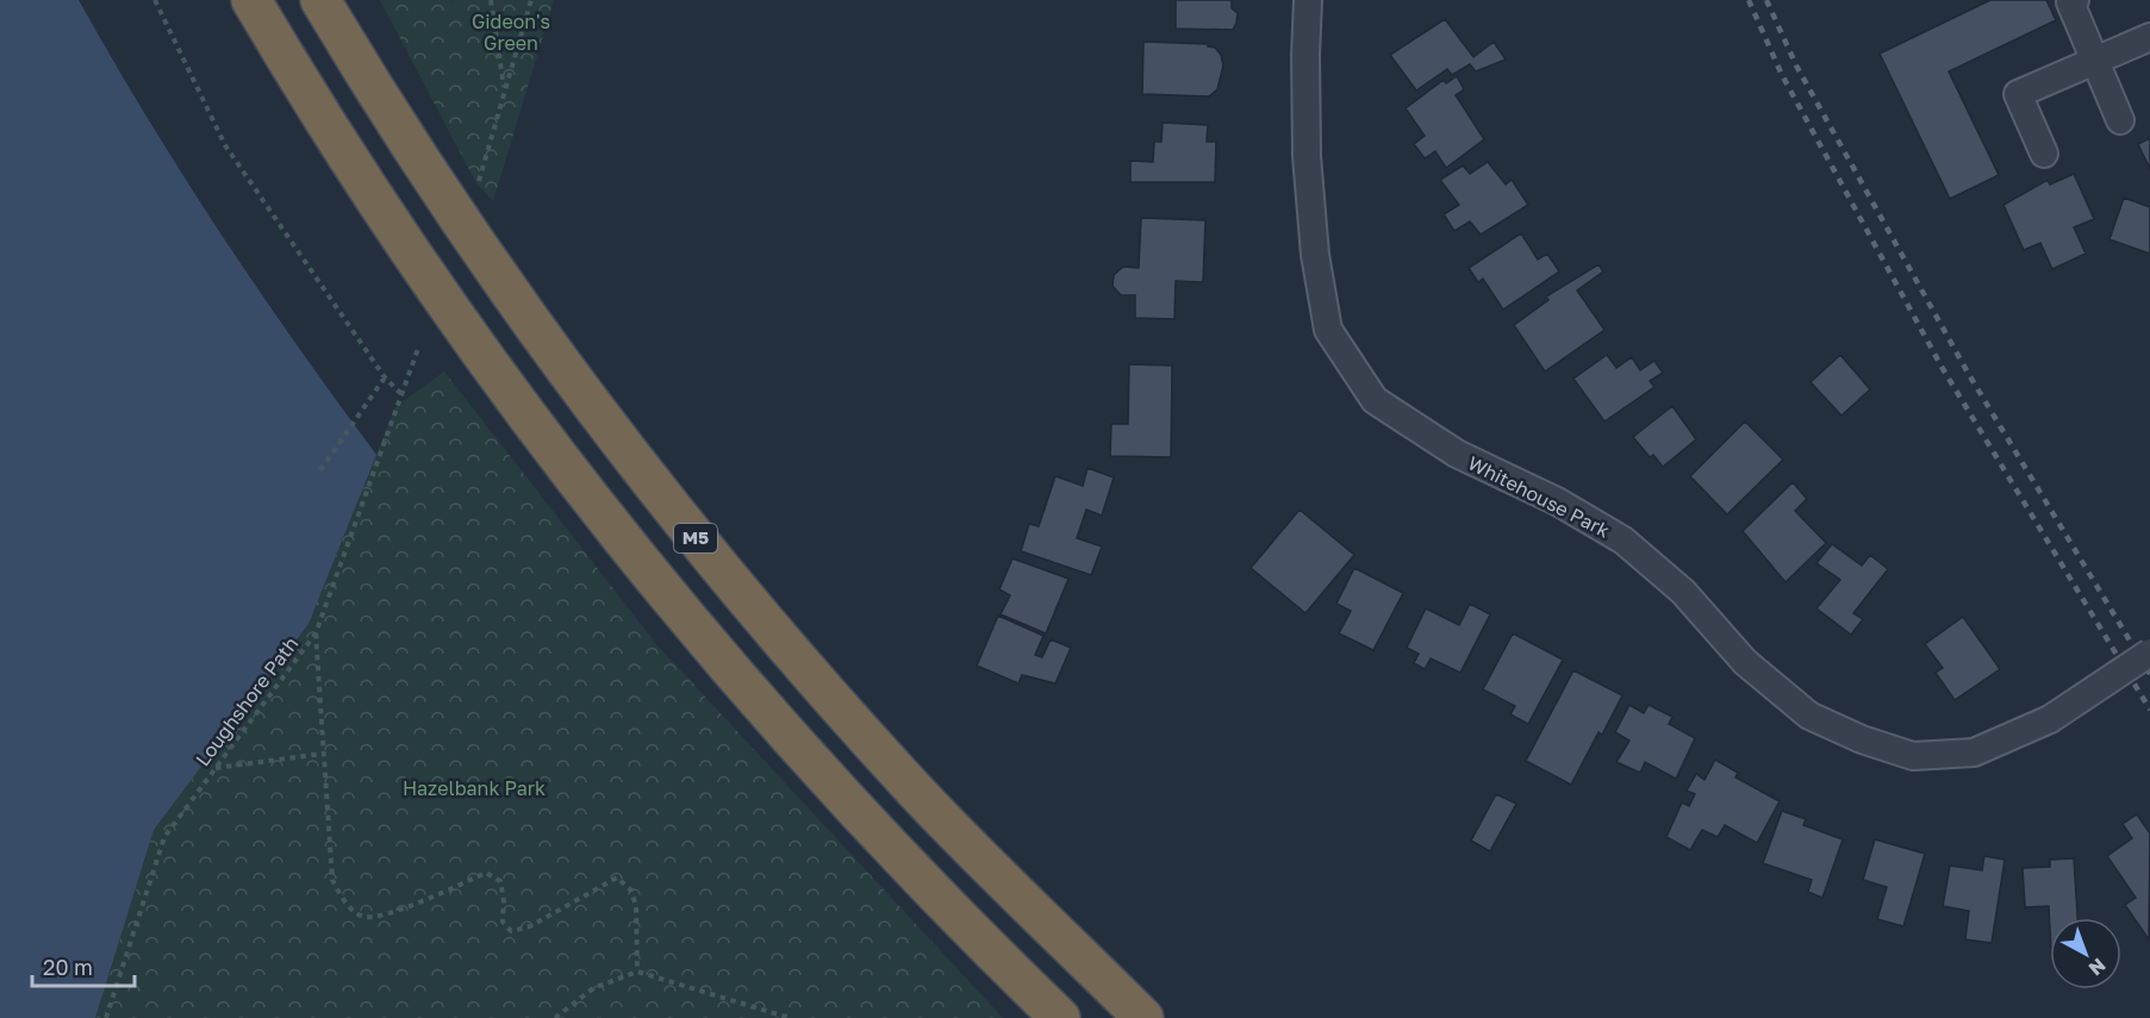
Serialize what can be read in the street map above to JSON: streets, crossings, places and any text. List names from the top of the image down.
{
  "streets": {
    "highway": ["M5"],
    "street": ["Whitehouse Park"],
    "path": ["Loughshore Path"]
  },
  "parks": ["Gideon's Green", "Hazelbank Park"],
  "scale_bar": "20 m",
  "north": "bottom right"
}
